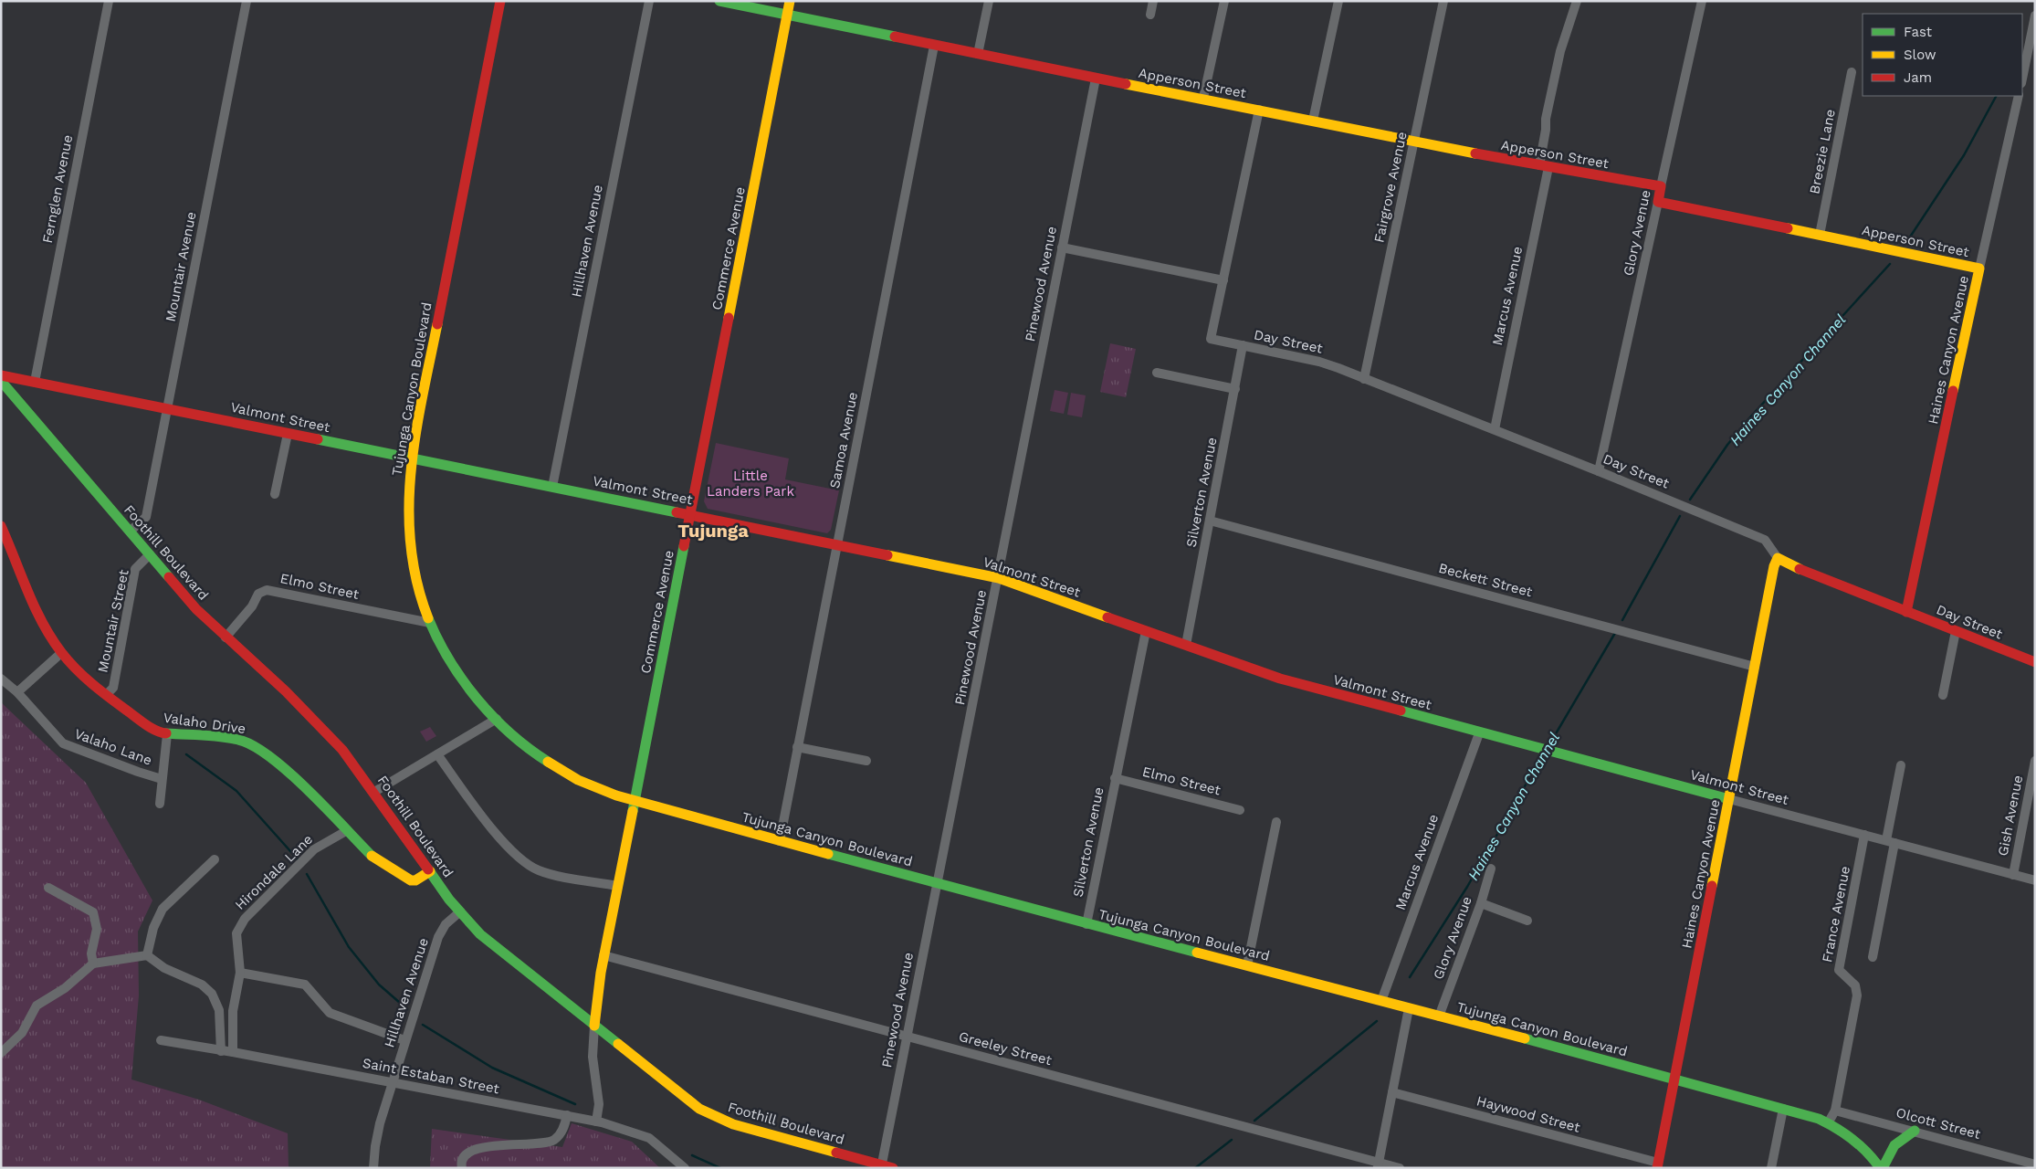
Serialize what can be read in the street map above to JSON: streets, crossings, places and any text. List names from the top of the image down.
{
  "streets": {
    "street": [
      "Apperson Street",
      "Breezie Lane",
      "Fairgrove Avenue",
      "Fernglen Avenue",
      "Glory Avenue",
      "Hillhaven Avenue",
      "Commerce Avenue",
      "Mountair Avenue",
      "Pinewood Avenue",
      "Marcus Avenue",
      "Day Street",
      "Haines Canyon Avenue",
      "Tujunga Canyon Boulevard",
      "Valmont Street",
      "Samoa Avenue",
      "Silverton Avenue",
      "Foothill Boulevard",
      "Beckett Street",
      "Elmo Street",
      "Mountair Street",
      "Valaho Drive",
      "Valaho Lane",
      "Gish Avenue",
      "Hirondale Lane",
      "France Avenue",
      "Greeley Street",
      "Saint Estaban Street",
      "Haywood Street",
      "Olcott Street"
    ]
  },
  "crossings": [
    ["Apperson Street", "Breezie Lane"],
    ["Apperson Street", "Fairgrove Avenue"],
    ["Apperson Street", "Glory Avenue"],
    ["Apperson Street", "Commerce Avenue"],
    ["Apperson Street", "Pinewood Avenue"],
    ["Apperson Street", "Marcus Avenue"],
    ["Apperson Street", "Haines Canyon Avenue"],
    ["Apperson Street", "Samoa Avenue"],
    ["Fairgrove Avenue", "Day Street"],
    ["Fernglen Avenue", "Valmont Street"],
    ["Glory Avenue", "Day Street"],
    ["Glory Avenue", "Tujunga Canyon Boulevard"],
    ["Hillhaven Avenue", "Valmont Street"],
    ["Hillhaven Avenue", "Foothill Boulevard"],
    ["Hillhaven Avenue", "Saint Estaban Street"],
    ["Commerce Avenue", "Tujunga Canyon Boulevard"],
    ["Commerce Avenue", "Valmont Street"],
    ["Commerce Avenue", "Foothill Boulevard"],
    ["Commerce Avenue", "Greeley Street"],
    ["Commerce Avenue", "Saint Estaban Street"],
    ["Mountair Avenue", "Valmont Street"],
    ["Mountair Avenue", "Foothill Boulevard"],
    ["Pinewood Avenue", "Tujunga Canyon Boulevard"],
    ["Pinewood Avenue", "Valmont Street"],
    ["Pinewood Avenue", "Foothill Boulevard"],
    ["Pinewood Avenue", "Greeley Street"],
    ["Marcus Avenue", "Day Street"],
    ["Marcus Avenue", "Tujunga Canyon Boulevard"],
    ["Marcus Avenue", "Valmont Street"],
    ["Day Street", "Haines Canyon Avenue"],
    ["Day Street", "Silverton Avenue"],
    ["Haines Canyon Avenue", "Tujunga Canyon Boulevard"],
    ["Haines Canyon Avenue", "Valmont Street"],
    ["Haines Canyon Avenue", "Beckett Street"],
    ["Haines Canyon Avenue", "Haywood Street"],
    ["Tujunga Canyon Boulevard", "Valmont Street"],
    ["Tujunga Canyon Boulevard", "Samoa Avenue"],
    ["Tujunga Canyon Boulevard", "Silverton Avenue"],
    ["Tujunga Canyon Boulevard", "Elmo Street"],
    ["Tujunga Canyon Boulevard", "France Avenue"],
    ["Valmont Street", "Samoa Avenue"],
    ["Valmont Street", "Silverton Avenue"],
    ["Valmont Street", "Gish Avenue"],
    ["Valmont Street", "France Avenue"],
    ["Silverton Avenue", "Beckett Street"],
    ["Silverton Avenue", "Elmo Street"],
    ["Foothill Boulevard", "Elmo Street"],
    ["Foothill Boulevard", "Mountair Street"],
    ["Foothill Boulevard", "Valaho Drive"],
    ["Mountair Street", "Valaho Drive"],
    ["Valaho Drive", "Hirondale Lane"],
    ["Hirondale Lane", "Saint Estaban Street"],
    ["France Avenue", "Olcott Street"]
  ],
  "districts": ["Tujunga"],
  "water": ["Haines Canyon Channel"],
  "parks": ["Little Landers Park"],
  "legend": ["Fast", "Slow", "Jam"]
}
